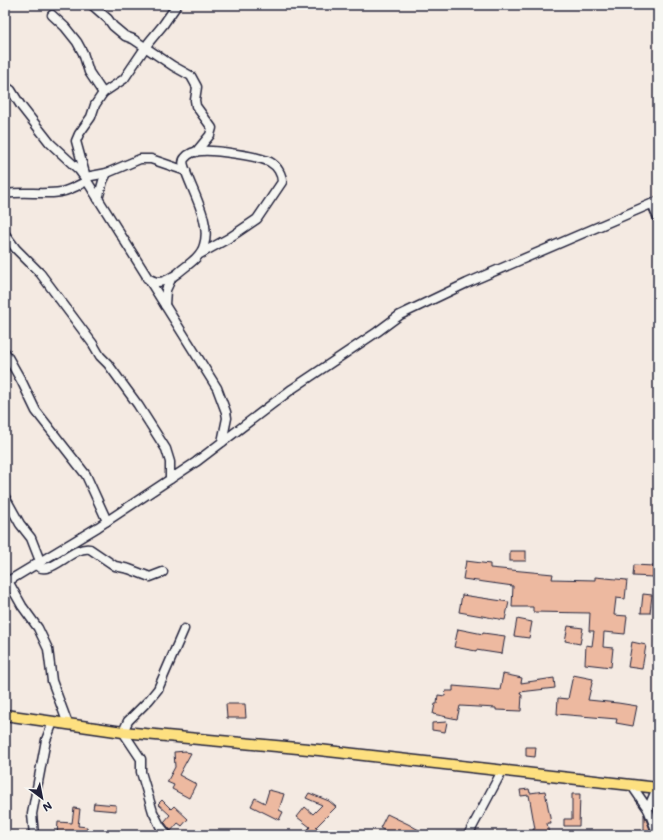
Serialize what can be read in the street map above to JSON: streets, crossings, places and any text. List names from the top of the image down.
{
  "north": "bottom right"
}
